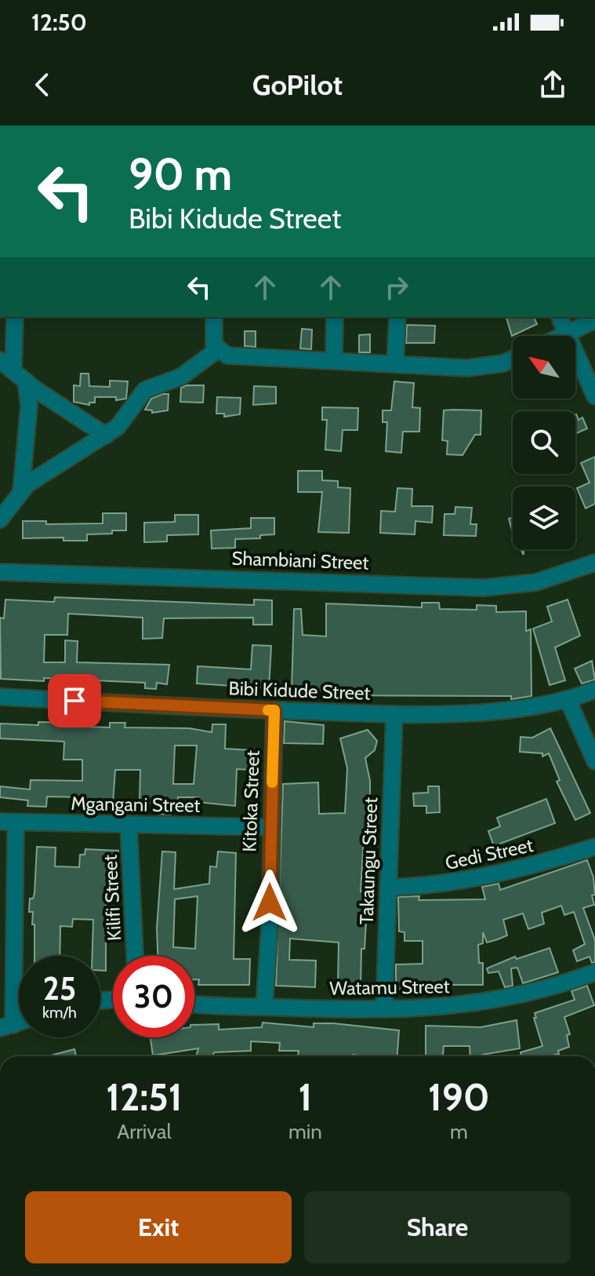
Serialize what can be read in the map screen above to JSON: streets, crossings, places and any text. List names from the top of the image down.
{
  "streets": {
    "street": [
      "Shambiani Street",
      "Bibi Kidude Street",
      "Kitoka Street",
      "Mgangani Street",
      "Gedi Street",
      "Takaungu Street",
      "Kilifi Street",
      "Watamu Street"
    ]
  },
  "crossings": [
    ["Bibi Kidude Street", "Kitoka Street"],
    ["Bibi Kidude Street", "Takaungu Street"],
    ["Kitoka Street", "Mgangani Street"],
    ["Kitoka Street", "Watamu Street"],
    ["Mgangani Street", "Kilifi Street"],
    ["Gedi Street", "Takaungu Street"],
    ["Takaungu Street", "Watamu Street"]
  ],
  "north": "top left",
  "page": {
    "status": "12:50",
    "header": "GoPilot",
    "turn": ["90 m", "Bibi Kidude Street"],
    "speed": "25 km/h",
    "limit": "30",
    "eta": [
      "12:51",
      "Arrival",
      "1",
      "min",
      "190",
      "m"
    ],
    "buttons": ["Exit", "Share"]
  }
}
